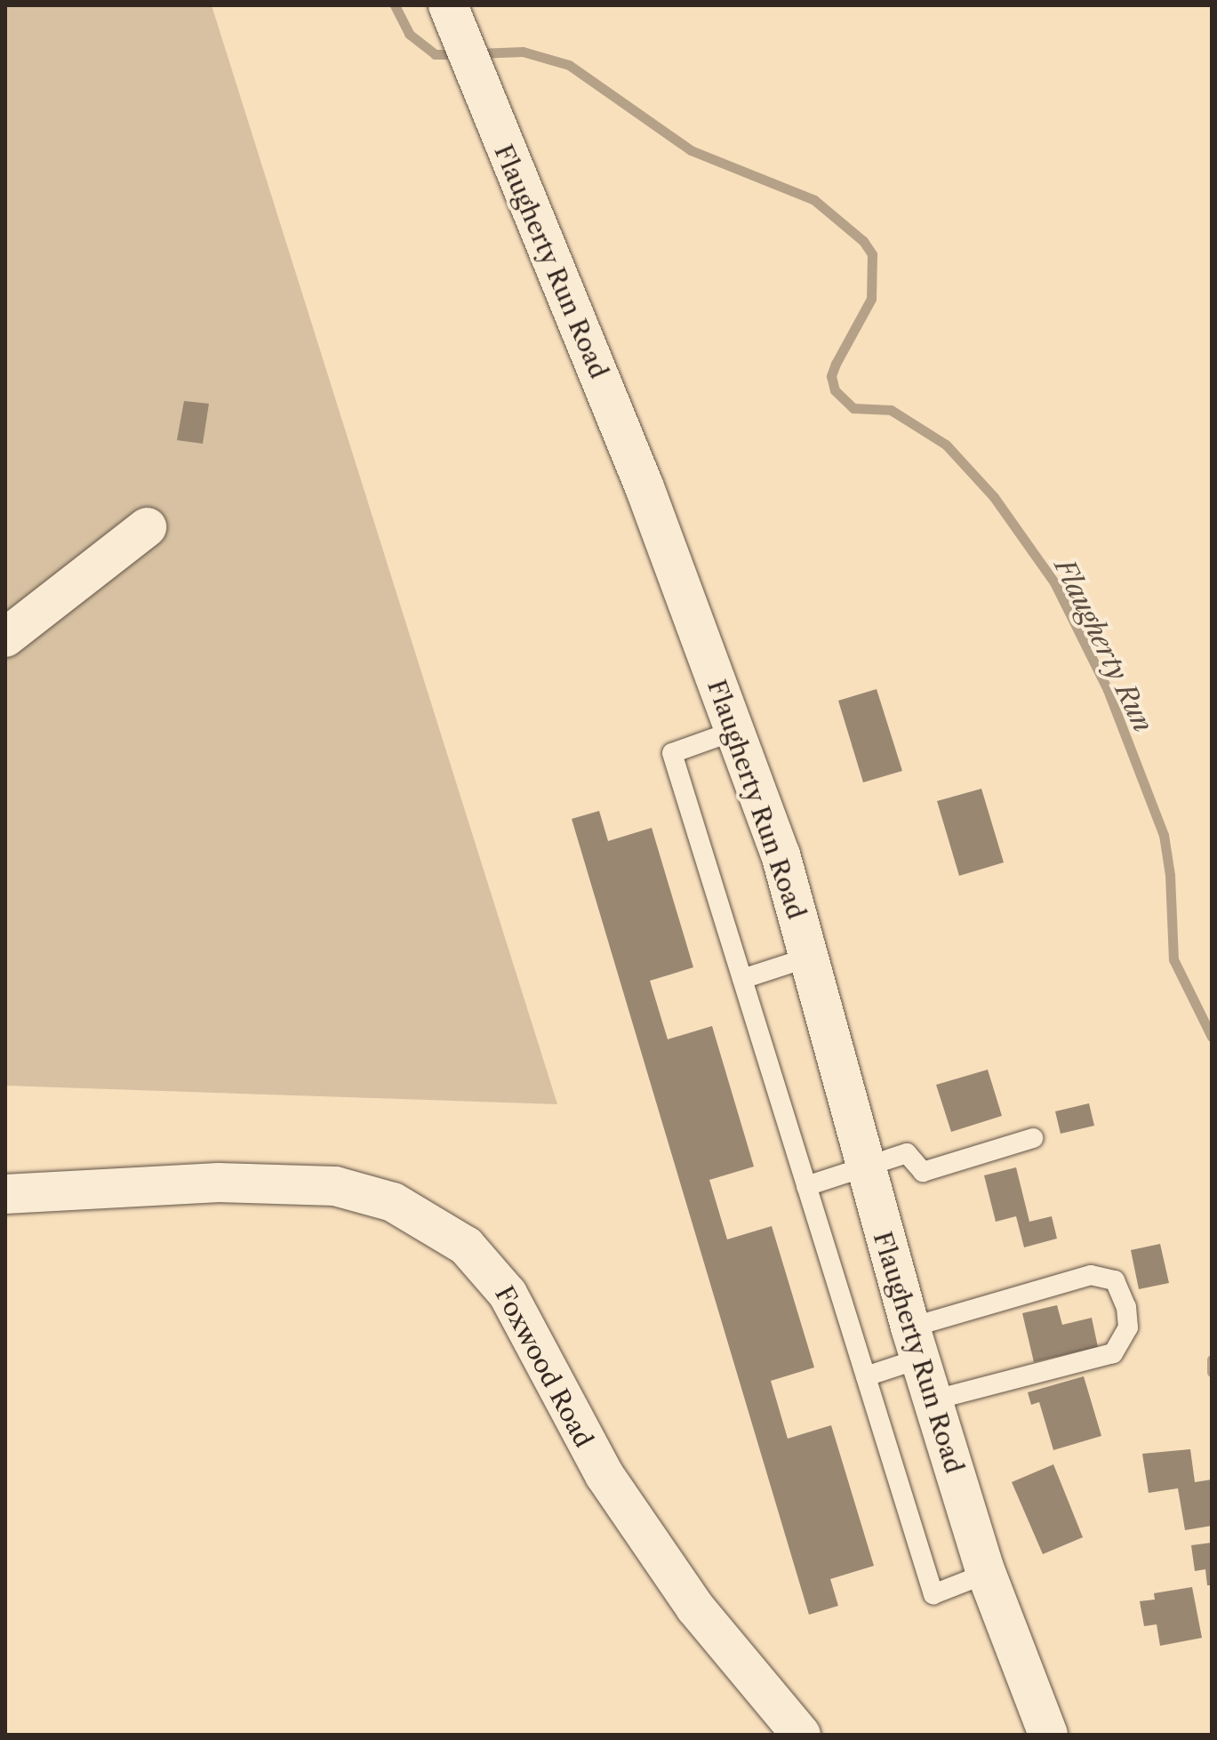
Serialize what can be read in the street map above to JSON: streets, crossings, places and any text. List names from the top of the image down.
{
  "streets": {
    "main road": ["Flaugherty Run Road", "Foxwood Road"]
  },
  "water": ["Flaugherty Run"]
}
